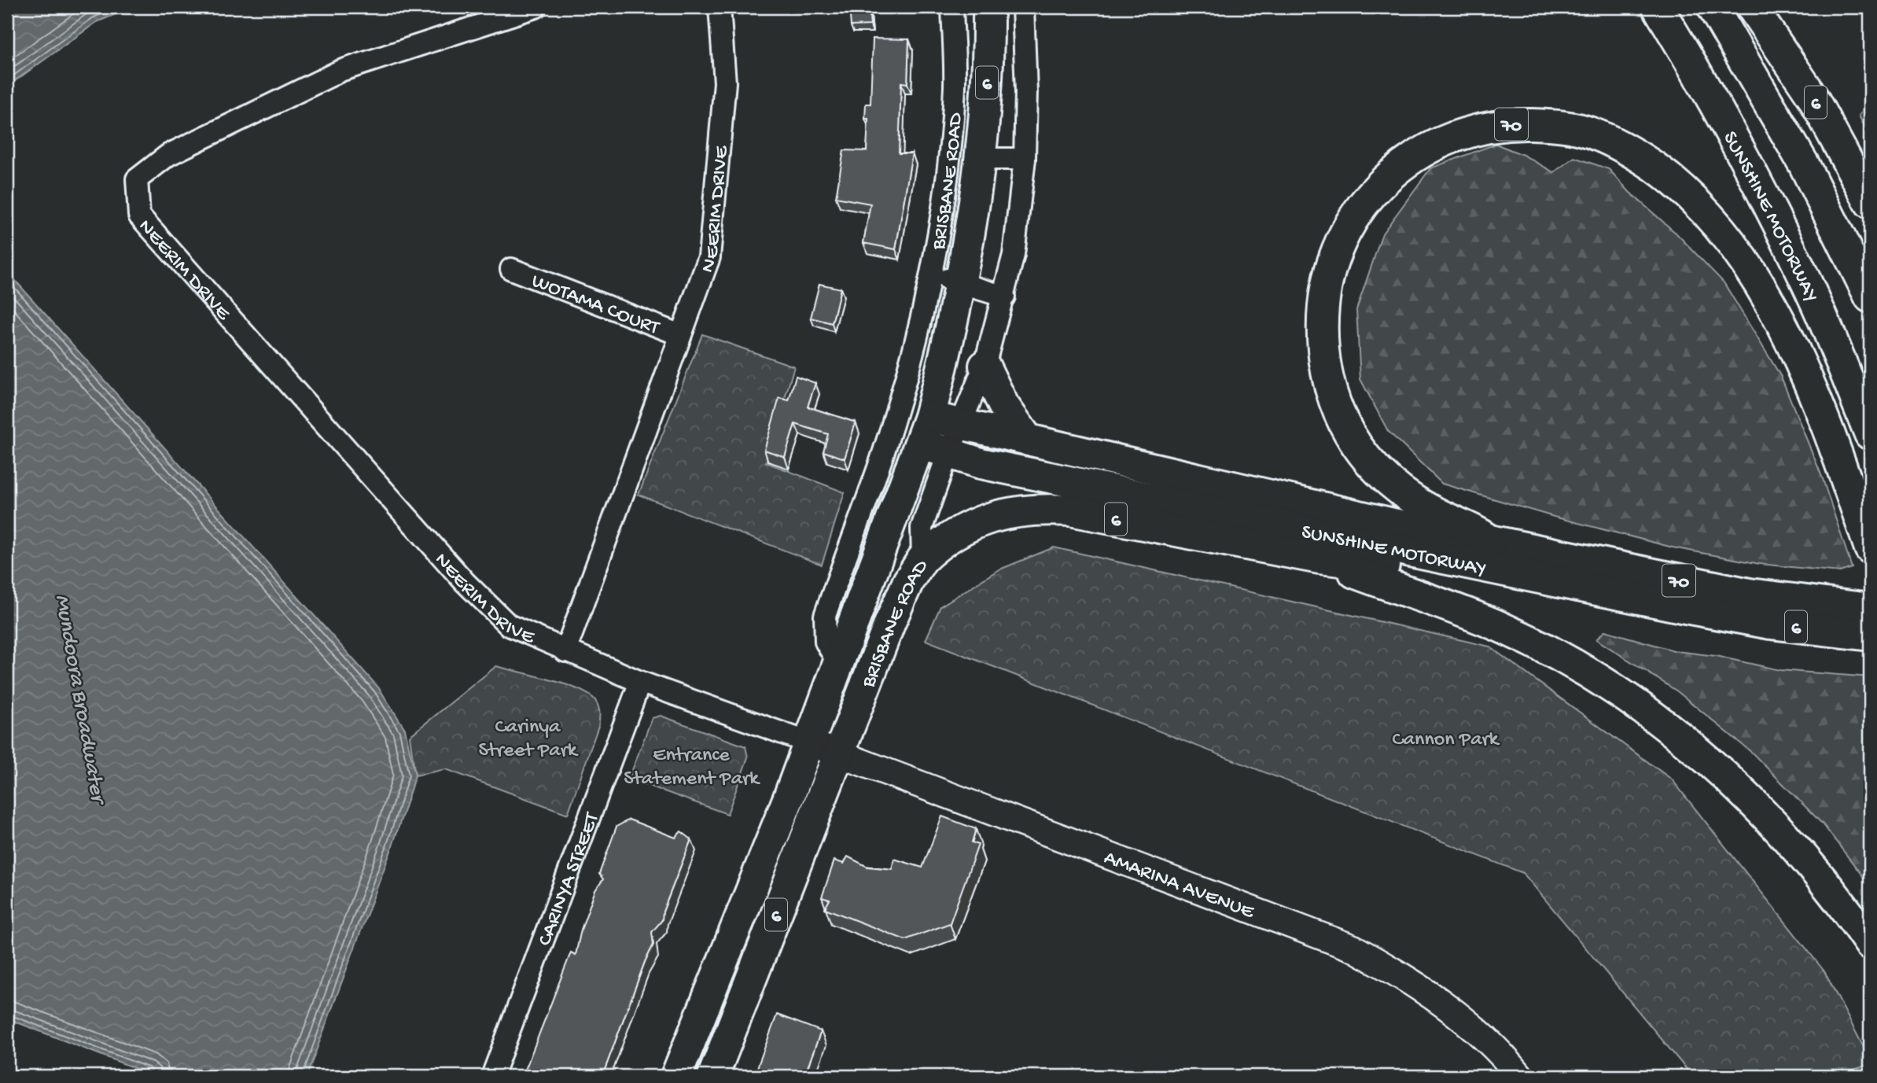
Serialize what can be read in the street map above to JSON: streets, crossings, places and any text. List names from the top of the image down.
{
  "streets": {
    "main road": [
      "6",
      "70",
      "BRISBANE ROAD",
      "SUNSHINE MOTORWAY"
    ],
    "street": [
      "NEERIM DRIVE",
      "WOTAMA COURT",
      "CARINYA STREET",
      "AMARINA AVENUE"
    ]
  },
  "crossings": [
    ["6", "BRISBANE ROAD"],
    ["6", "SUNSHINE MOTORWAY"],
    ["70", "SUNSHINE MOTORWAY"],
    ["BRISBANE ROAD", "NEERIM DRIVE"],
    ["BRISBANE ROAD", "SUNSHINE MOTORWAY"],
    ["BRISBANE ROAD", "AMARINA AVENUE"],
    ["NEERIM DRIVE", "WOTAMA COURT"],
    ["NEERIM DRIVE", "CARINYA STREET"],
    ["NEERIM DRIVE", "AMARINA AVENUE"]
  ],
  "water": ["Mundoora Broadwater"],
  "parks": ["Carinya Street Park", "Cannon Park", "Entrance Statement Park"]
}
